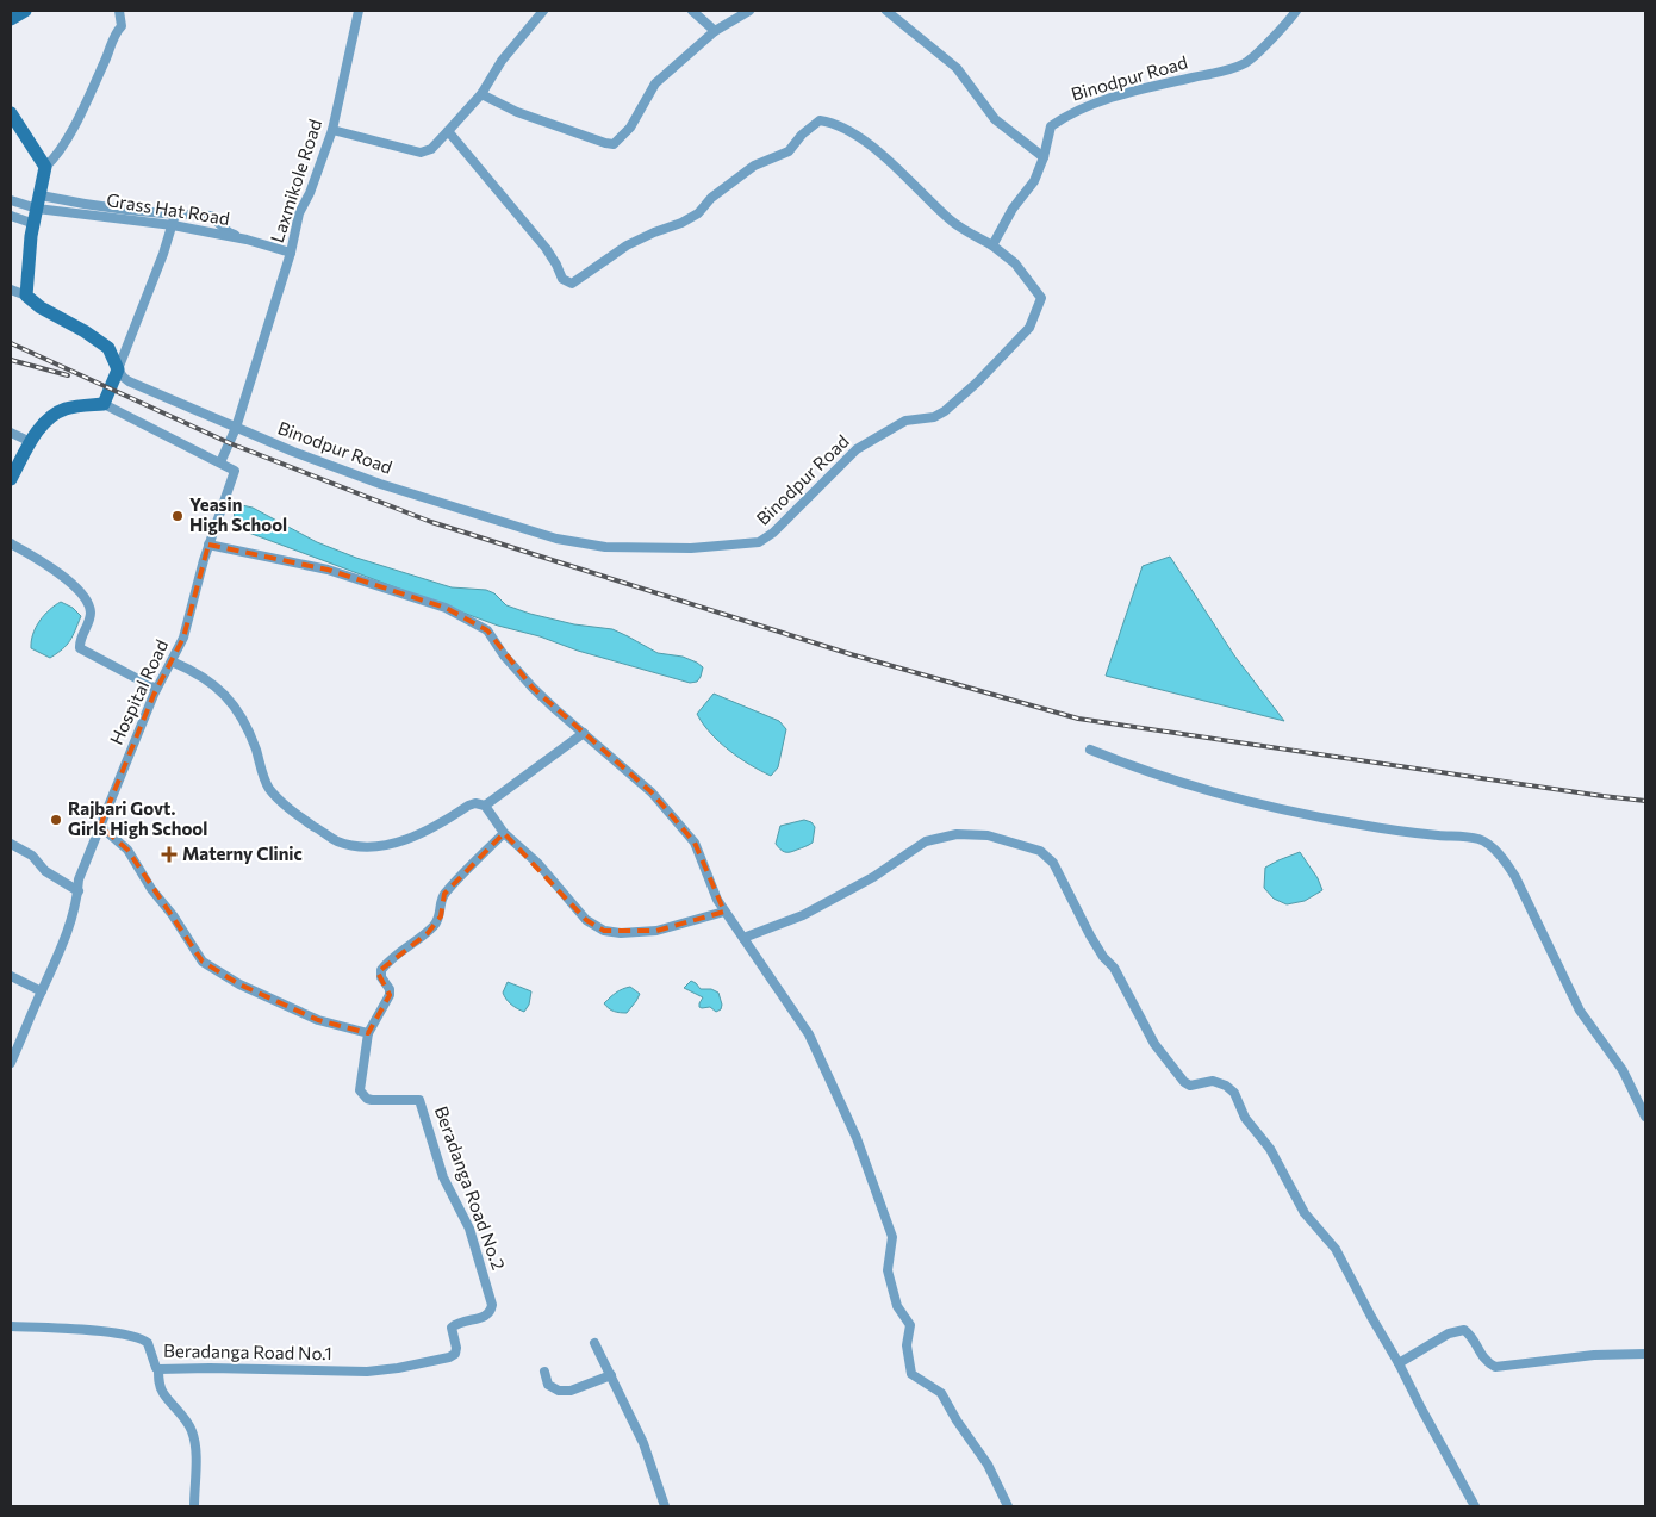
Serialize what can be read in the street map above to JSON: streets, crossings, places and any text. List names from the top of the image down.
{
  "streets": {
    "street": [
      "Binodpur Road",
      "Laxmikole Road",
      "Grass Hat Road",
      "Hospital Road",
      "Beradanga Road No.2",
      "Beradanga Road No.1"
    ]
  },
  "crossings": [
    ["Binodpur Road", "Laxmikole Road"],
    ["Laxmikole Road", "Grass Hat Road"],
    ["Laxmikole Road", "Hospital Road"],
    ["Beradanga Road No.2", "Beradanga Road No.1"]
  ],
  "places": {
    "other": ["Yeasin High School", "Rajbari Govt. Girls High School"],
    "health": ["Materny Clinic"]
  }
}
